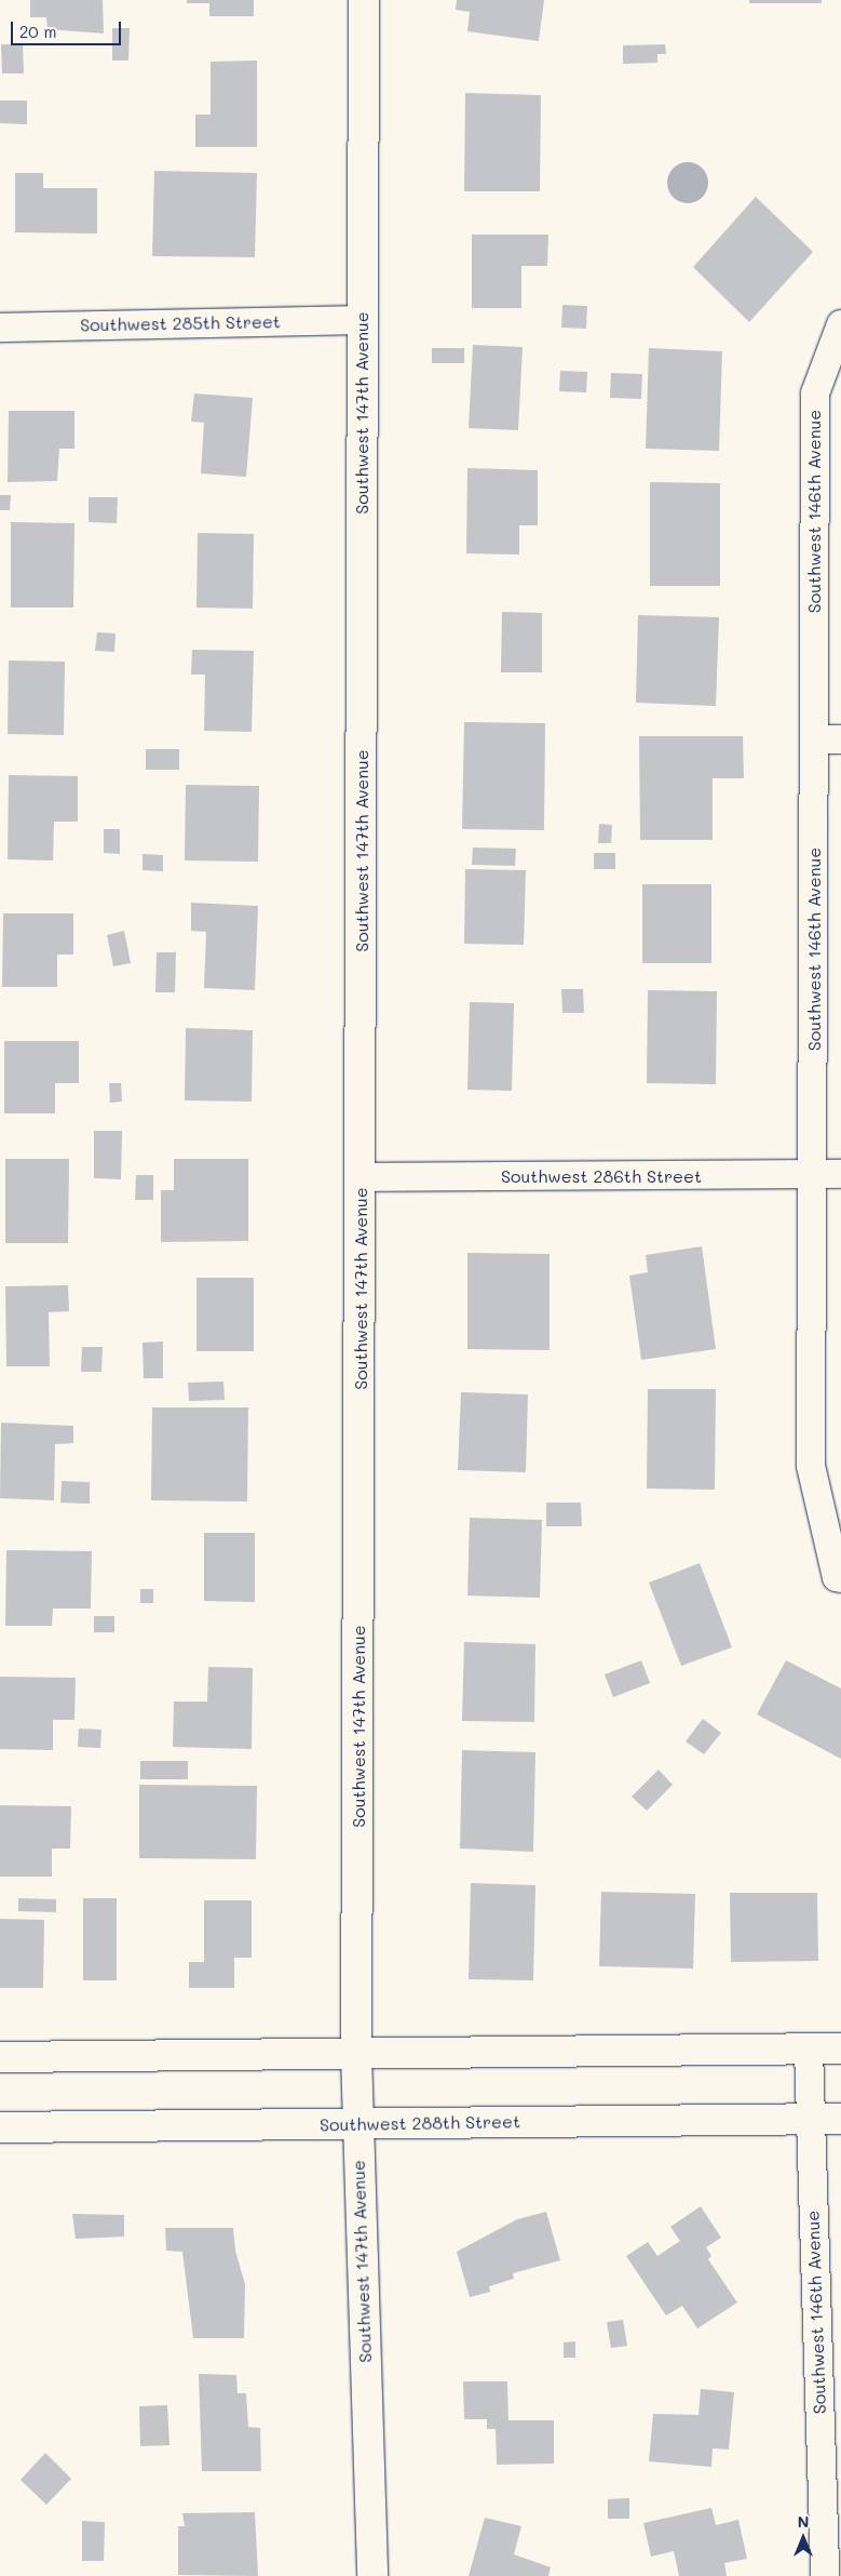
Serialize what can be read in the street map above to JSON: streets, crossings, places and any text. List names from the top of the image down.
{
  "streets": {
    "street": [
      "Southwest 285th Street",
      "Southwest 147th Avenue",
      "Southwest 146th Avenue",
      "Southwest 286th Street",
      "Southwest 288th Street"
    ]
  },
  "crossings": [
    ["Southwest 285th Street", "Southwest 147th Avenue"],
    ["Southwest 147th Avenue", "Southwest 286th Street"],
    ["Southwest 147th Avenue", "Southwest 288th Street"],
    ["Southwest 146th Avenue", "Southwest 286th Street"],
    ["Southwest 146th Avenue", "Southwest 288th Street"]
  ],
  "scale_bar": "20 m",
  "north": "top"
}
